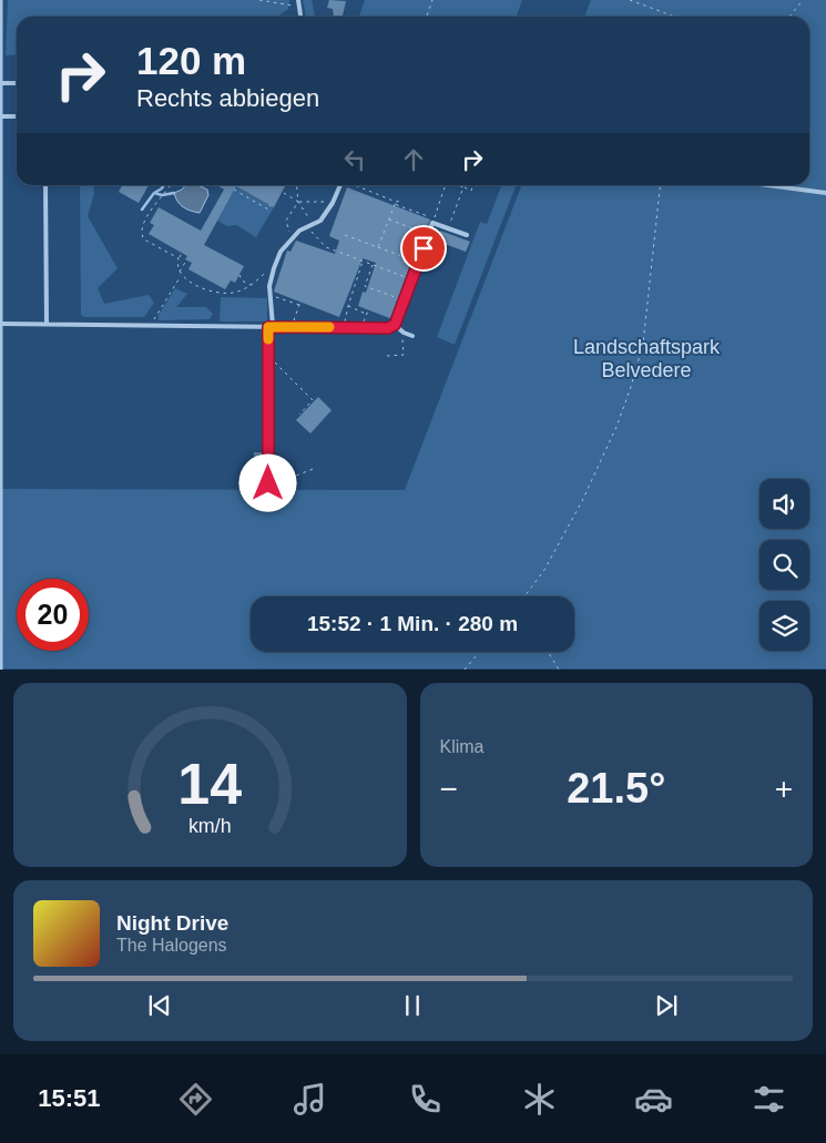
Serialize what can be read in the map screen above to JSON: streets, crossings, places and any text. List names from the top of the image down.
{
  "parks": ["Landschaftspark Belvedere"],
  "page": {
    "turn": ["120 m", "Rechts abbiegen"],
    "limit": "20",
    "trip": "15:52 · 1 Min. · 280 m",
    "tile": "Klima",
    "heat": ["−", "21.5°", "+"],
    "song": ["Night Drive", "The Halogens"],
    "tabs": "15:51",
    "gauge": ["14", "km/h"]
  }
}
